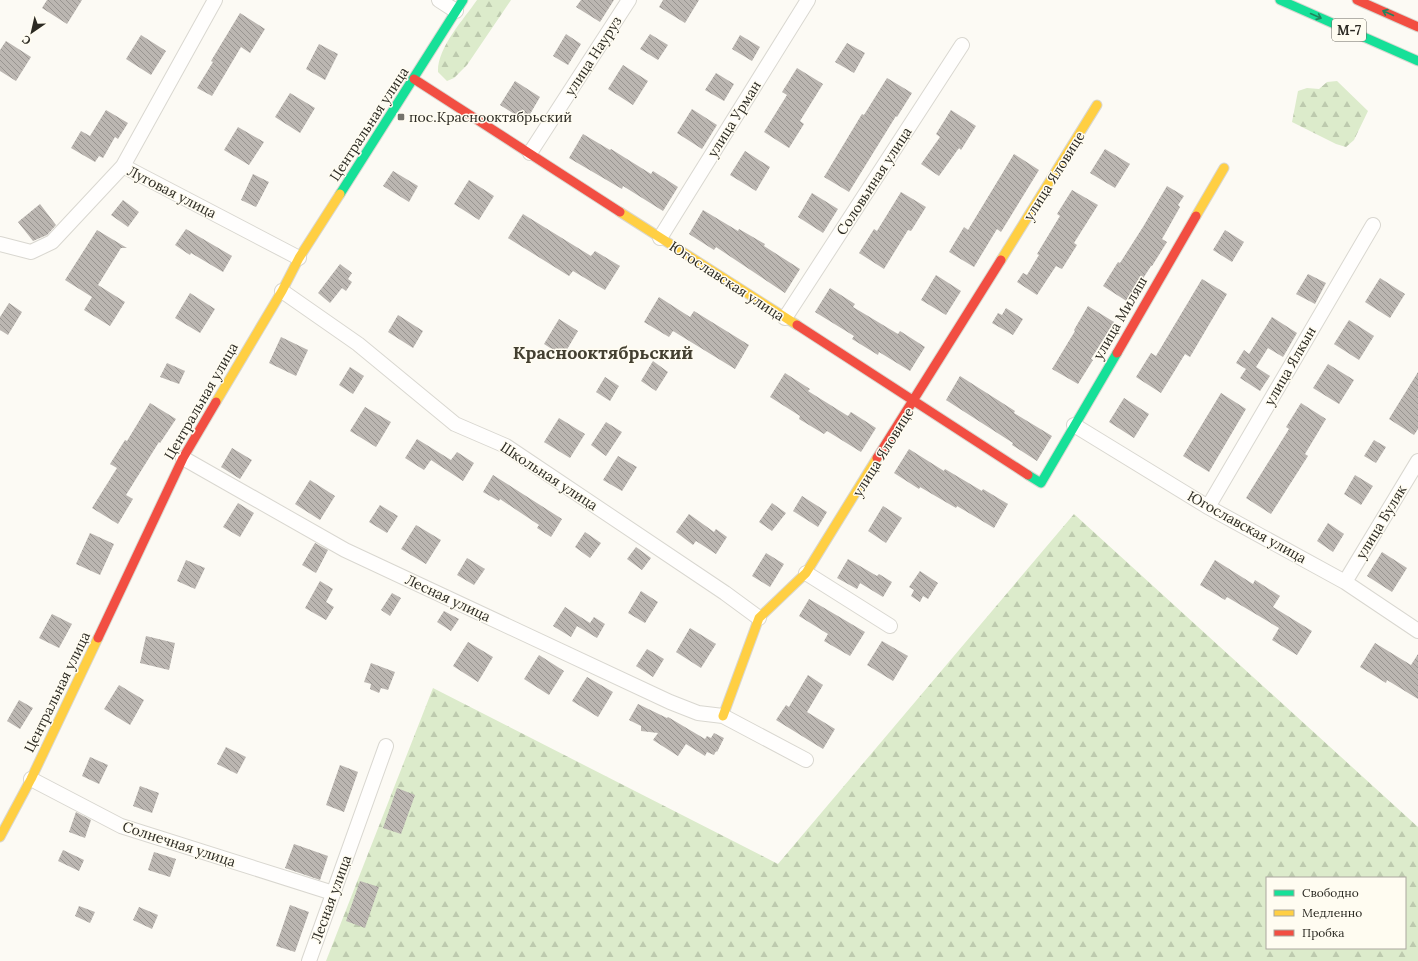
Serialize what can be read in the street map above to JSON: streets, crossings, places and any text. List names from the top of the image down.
{
  "streets": {
    "main road": [
      "М-7",
      "Центральная улица",
      "улица Яловице",
      "Югославская улица",
      "улица Миляш"
    ],
    "street": [
      "улица Науруз",
      "улица Урман",
      "Соловьиная улица",
      "Луговая улица",
      "улица Ялкын",
      "Школьная улица",
      "улица Буляк",
      "Лесная улица",
      "Солнечная улица"
    ]
  },
  "crossings": [
    ["улица Науруз", "Югославская улица"],
    ["улица Урман", "Югославская улица"],
    ["Центральная улица", "Луговая улица"],
    ["Центральная улица", "Югославская улица"],
    ["Центральная улица", "Школьная улица"],
    ["Центральная улица", "Лесная улица"],
    ["Центральная улица", "Солнечная улица"],
    ["улица Яловице", "Югославская улица"],
    ["улица Яловице", "Школьная улица"],
    ["улица Яловице", "Лесная улица"],
    ["Соловьиная улица", "Югославская улица"],
    ["Югославская улица", "улица Миляш"],
    ["Югославская улица", "улица Ялкын"],
    ["Югославская улица", "улица Буляк"],
    ["Лесная улица", "Солнечная улица"]
  ],
  "districts": ["Краснооктябрьский"],
  "places": {
    "transit": ["пос.Краснооктябрьский"]
  },
  "legend": ["Свободно", "Медленно", "Пробка"],
  "north": "bottom left"
}
